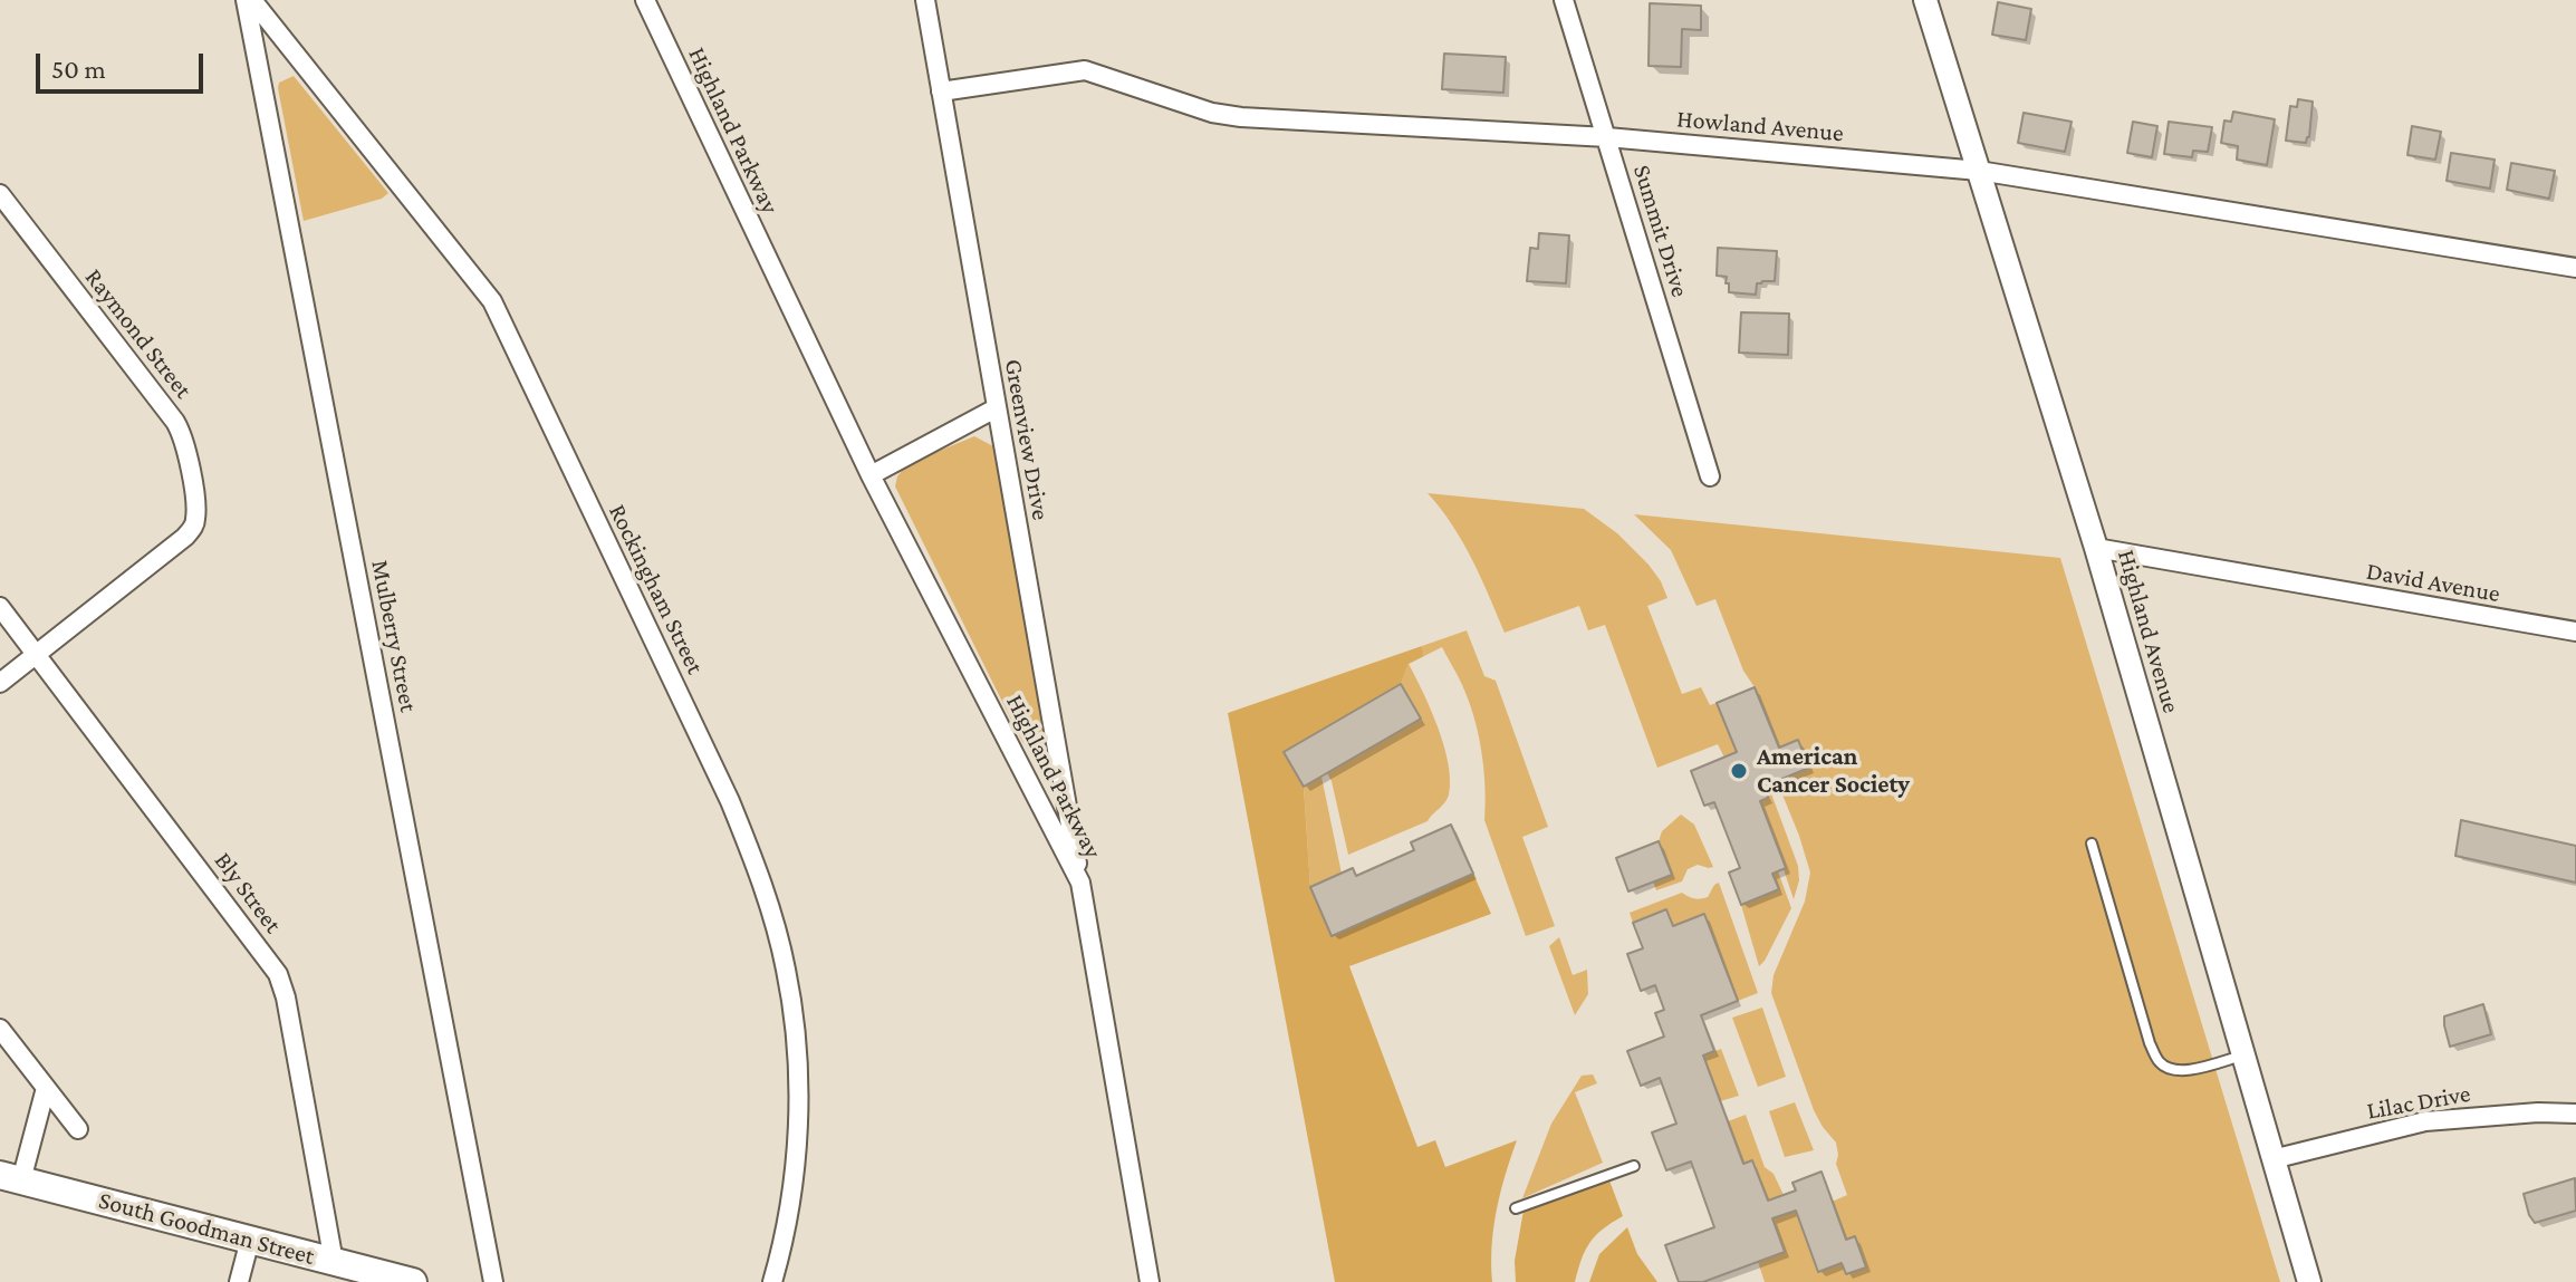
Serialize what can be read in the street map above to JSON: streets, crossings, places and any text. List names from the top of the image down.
{
  "streets": {
    "main road": ["South Goodman Street"],
    "street": [
      "Howland Avenue",
      "Highland Parkway",
      "Summit Drive",
      "Raymond Street",
      "Greenview Drive",
      "David Avenue",
      "Rockingham Street",
      "Highland Avenue",
      "Mulberry Street",
      "Bly Street",
      "Lilac Drive"
    ]
  },
  "crossings": [
    ["Howland Avenue", "Summit Drive"],
    ["Howland Avenue", "Greenview Drive"],
    ["Howland Avenue", "Highland Avenue"],
    ["Highland Parkway", "Greenview Drive"],
    ["Raymond Street", "Bly Street"],
    ["David Avenue", "Highland Avenue"],
    ["Rockingham Street", "Mulberry Street"],
    ["Highland Avenue", "Lilac Drive"],
    ["Bly Street", "South Goodman Street"]
  ],
  "places": ["American Cancer Society"],
  "scale_bar": "50 m"
}
